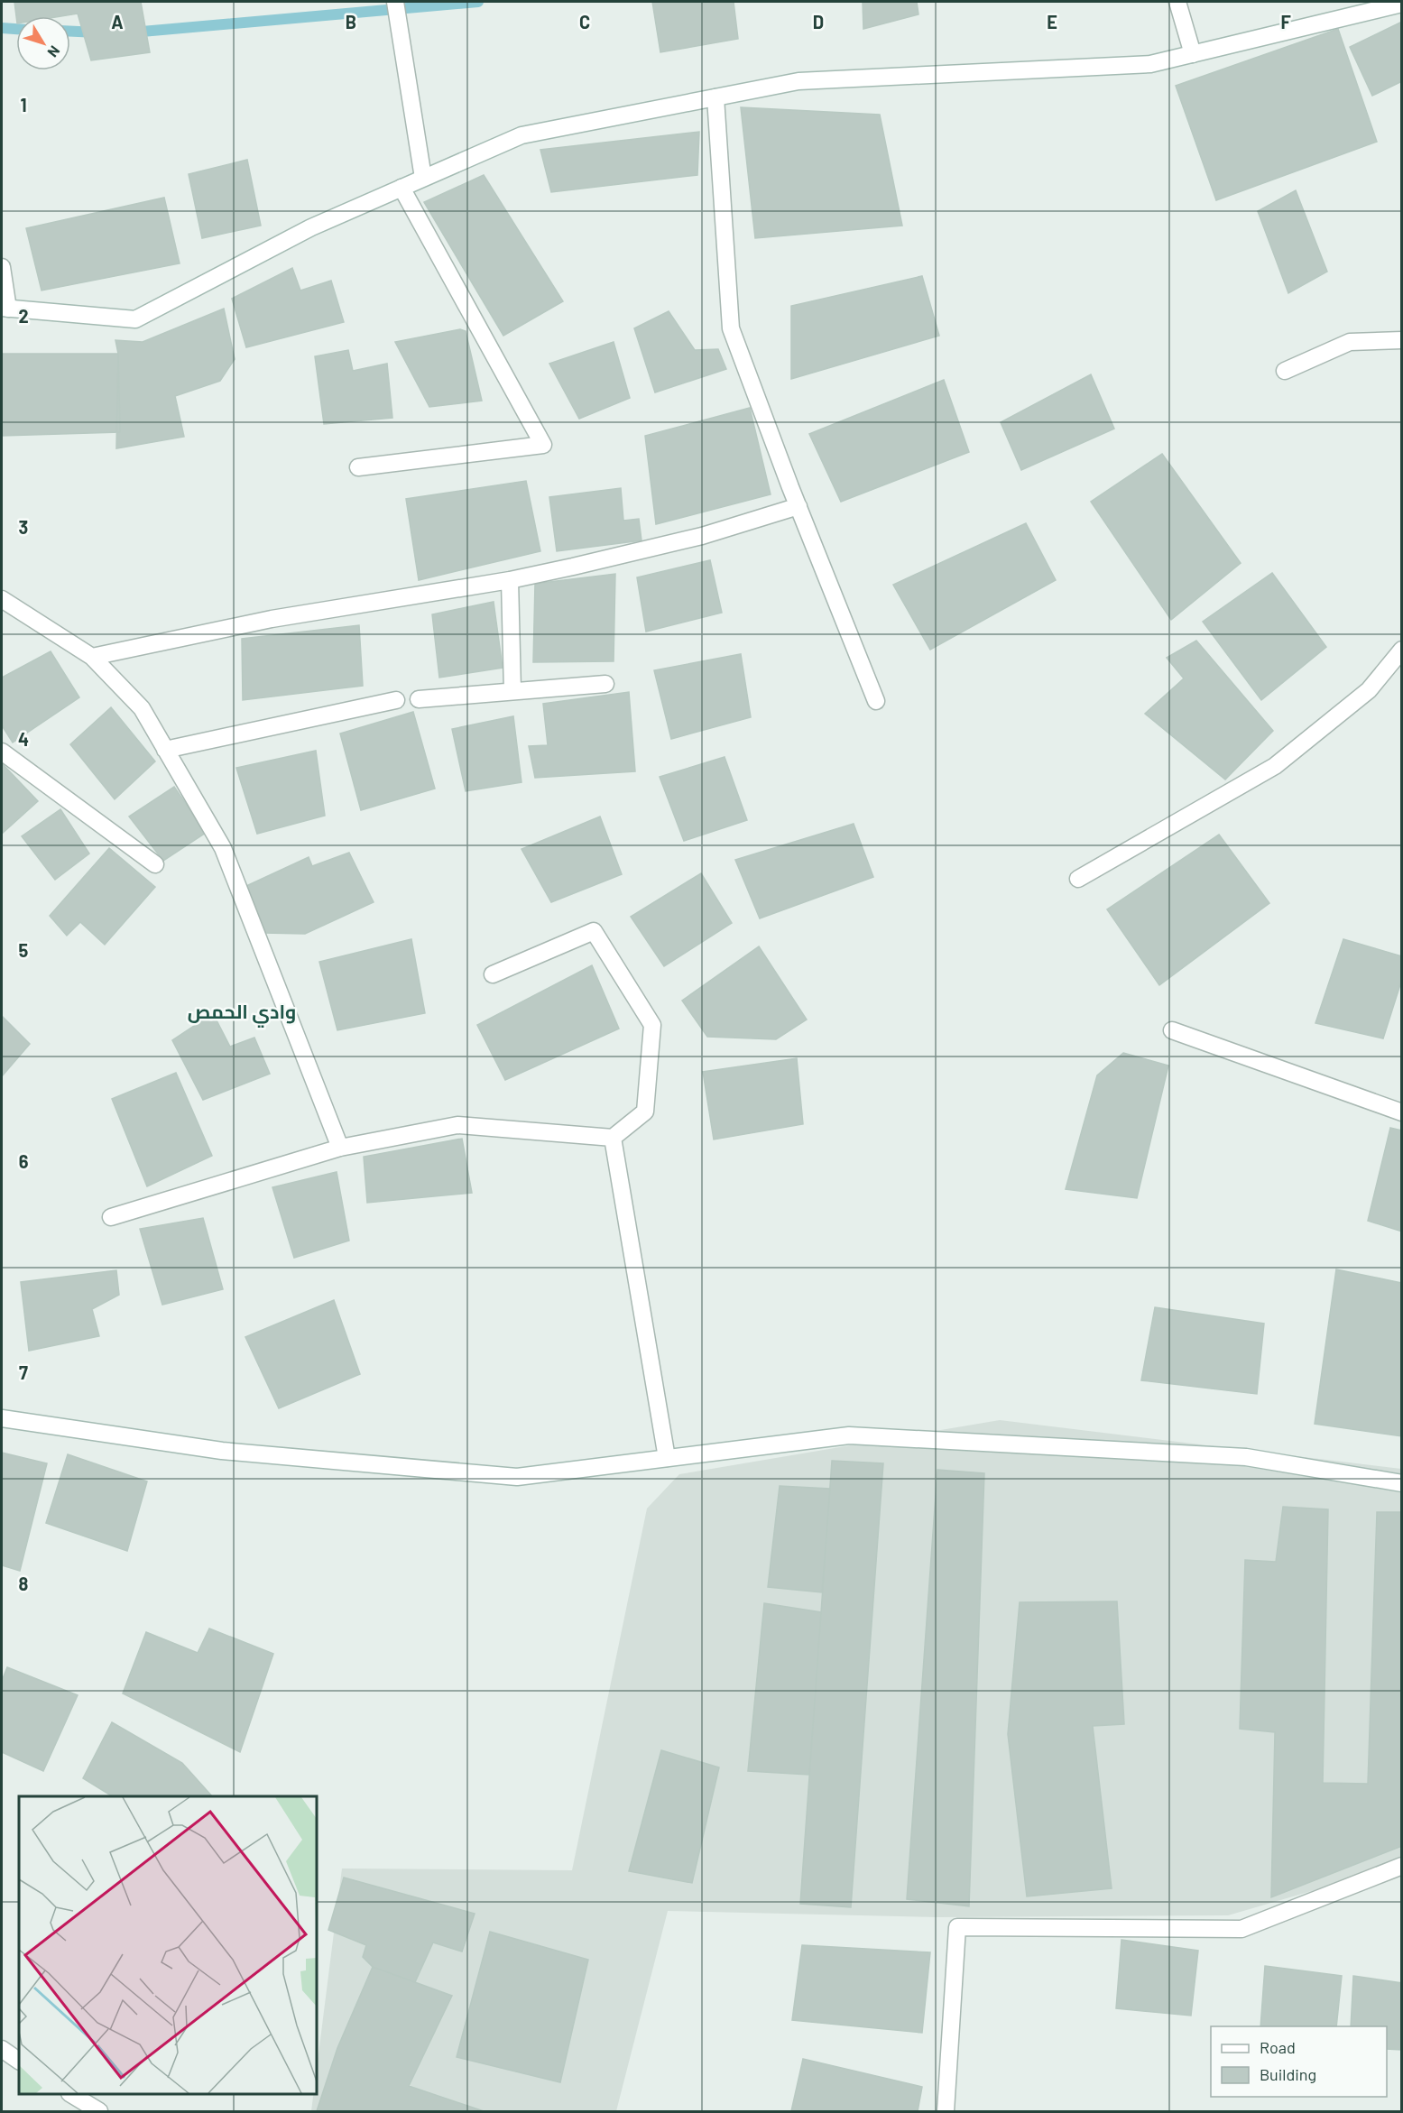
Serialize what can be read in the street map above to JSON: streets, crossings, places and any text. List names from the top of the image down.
{
  "districts": ["وادي الحمص"],
  "legend": ["Road", "Building"],
  "north": "bottom right",
  "grid": {
    "columns": [
      "A",
      "B",
      "C",
      "D",
      "E",
      "F"
    ],
    "rows": [
      "1",
      "2",
      "3",
      "4",
      "5",
      "6",
      "7",
      "8"
    ]
  }
}
